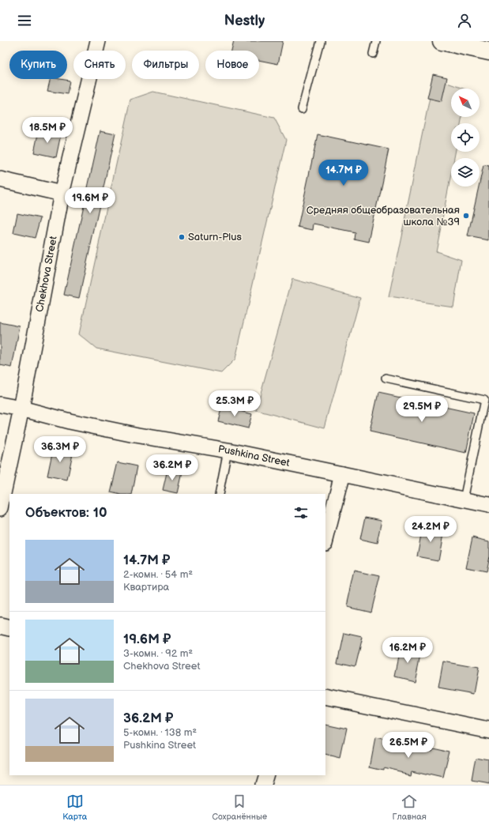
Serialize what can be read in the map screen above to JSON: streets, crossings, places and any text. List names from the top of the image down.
{
  "streets": {
    "street": ["Chekhova Street", "Pushkina Street"]
  },
  "crossings": [
    ["Chekhova Street", "Pushkina Street"]
  ],
  "places": ["Средняя общеобразовательная школа №39", "Saturn-Plus"],
  "north": "top left",
  "page": {
    "header": "Nestly",
    "chip": [
      "Купить",
      "Снять",
      "Фильтры",
      "Новое"
    ],
    "price": [
      "18.5M ₽",
      "14.7M ₽",
      "19.6M ₽",
      "25.3M ₽",
      "29.5M ₽",
      "36.3M ₽",
      "36.2M ₽",
      "24.2M ₽",
      "16.2M ₽",
      "26.5M ₽"
    ],
    "heading": "Объектов: 10",
    "list": [
      {
        "name": "14.7M ₽",
        "note": "2-комн. · 54 m² · Квартира"
      },
      {
        "name": "19.6M ₽",
        "note": "3-комн. · 92 m² · Chekhova Street"
      },
      {
        "name": "36.2M ₽",
        "note": "5-комн. · 138 m² · Pushkina Street"
      }
    ],
    "tabs": ["Карта", "Сохранённые", "Главная"]
  }
}
